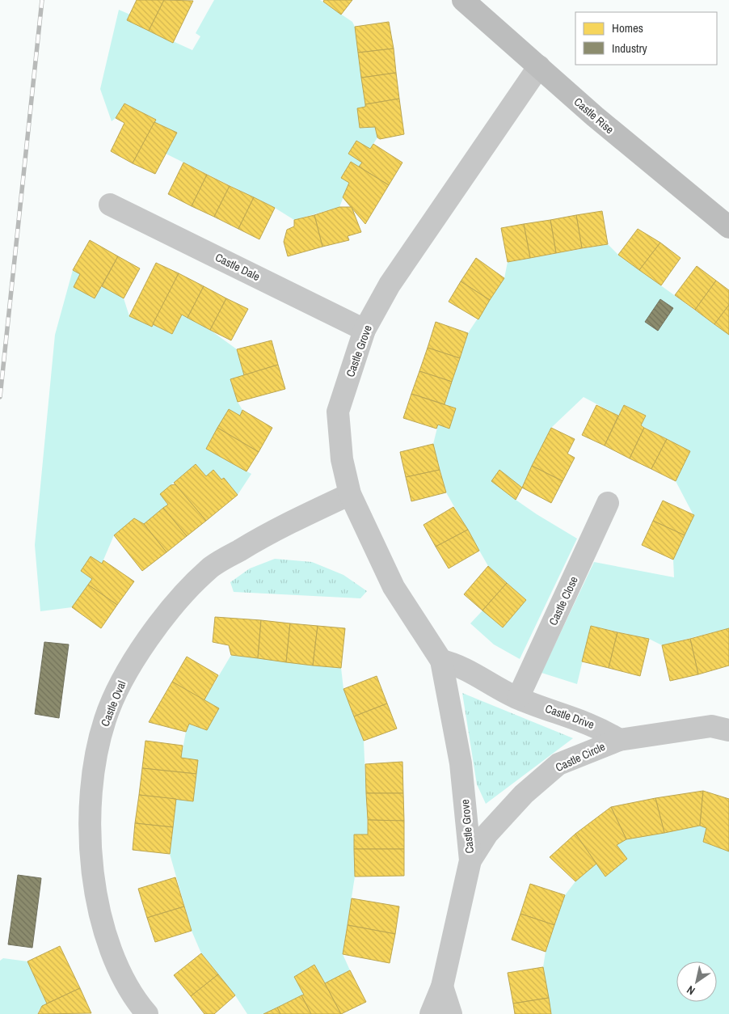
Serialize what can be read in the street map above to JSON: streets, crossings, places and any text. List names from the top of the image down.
{
  "streets": {
    "street": [
      "Castle Rise",
      "Castle Dale",
      "Castle Grove",
      "Castle Close",
      "Castle Oval",
      "Castle Drive",
      "Castle Circle"
    ]
  },
  "crossings": [
    ["Castle Rise", "Castle Grove"],
    ["Castle Dale", "Castle Grove"],
    ["Castle Grove", "Castle Oval"],
    ["Castle Grove", "Castle Circle"],
    ["Castle Close", "Castle Drive"],
    ["Castle Drive", "Castle Circle"]
  ],
  "legend": ["Homes", "Industry"],
  "north": "bottom left"
}
